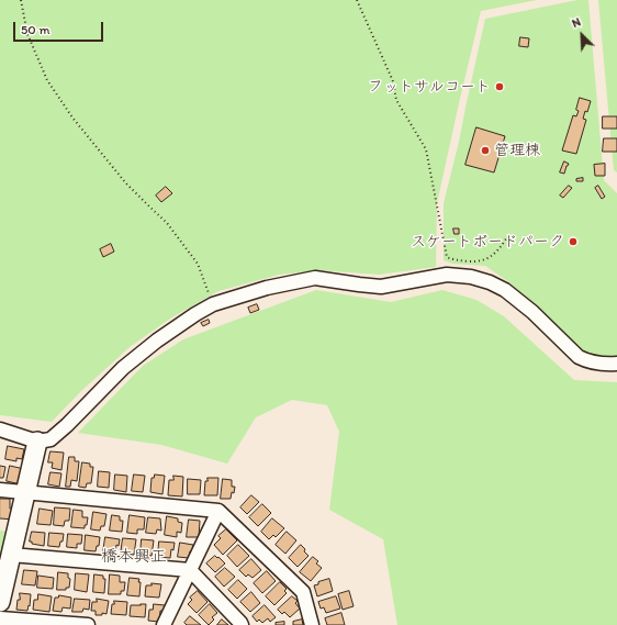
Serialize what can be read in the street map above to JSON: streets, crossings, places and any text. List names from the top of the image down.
{
  "districts": ["橋本興正"],
  "places": ["フットサルコート", "管理棟", "スケートボードパーク"],
  "scale_bar": "50 m",
  "north": "top left"
}
